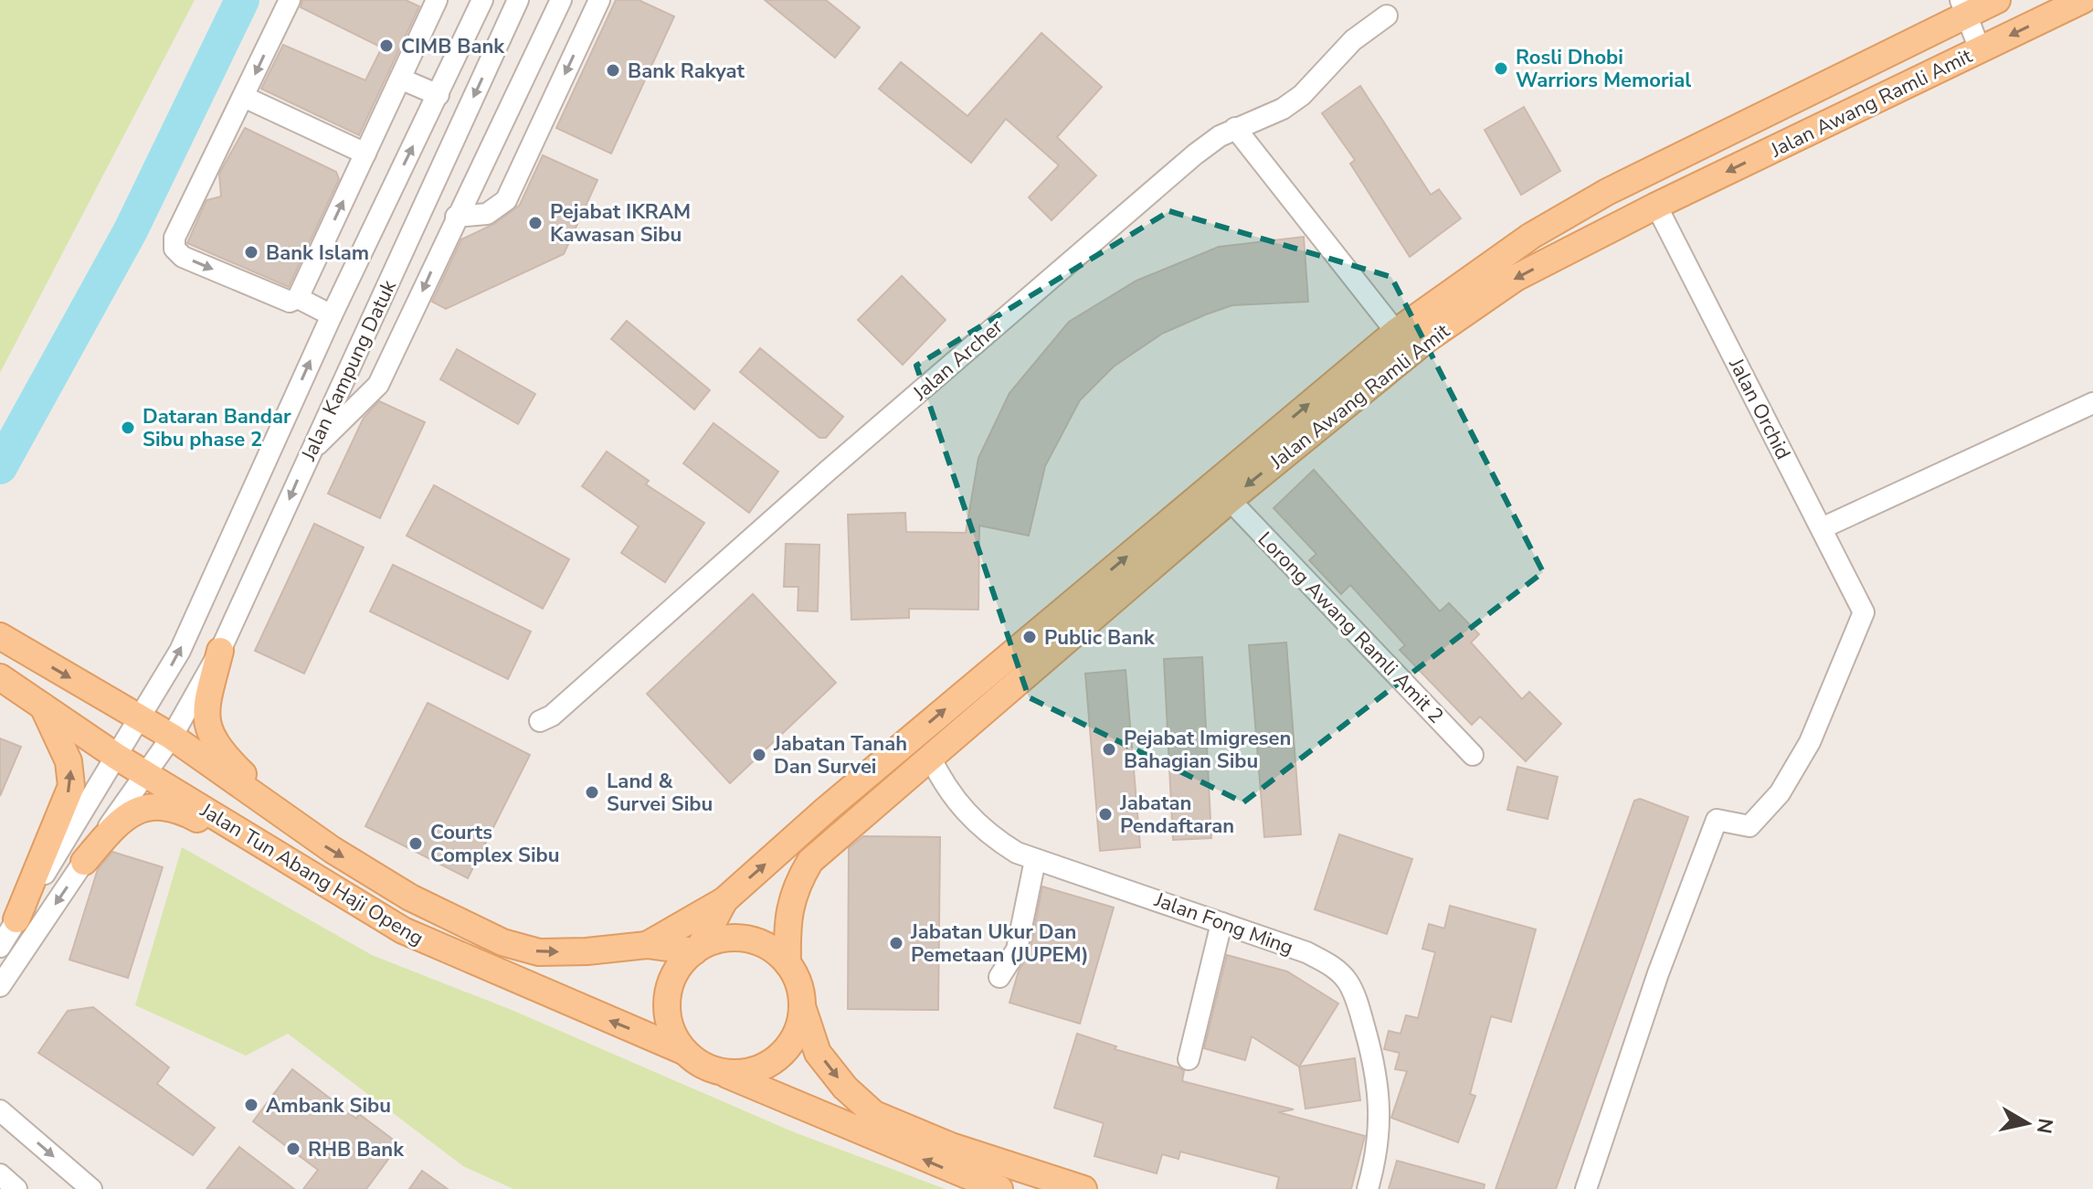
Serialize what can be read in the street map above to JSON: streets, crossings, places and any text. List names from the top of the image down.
{
  "streets": {
    "main road": ["Jalan Awang Ramli Amit", "Jalan Tun Abang Haji Openg"],
    "street": [
      "Jalan Archer",
      "Jalan Kampung Datuk",
      "Jalan Orchid",
      "Lorong Awang Ramli Amit 2",
      "Jalan Fong Ming"
    ]
  },
  "crossings": [
    ["Jalan Awang Ramli Amit", "Jalan Orchid"],
    ["Jalan Awang Ramli Amit", "Lorong Awang Ramli Amit 2"],
    ["Jalan Awang Ramli Amit", "Jalan Tun Abang Haji Openg"],
    ["Jalan Awang Ramli Amit", "Jalan Fong Ming"],
    ["Jalan Kampung Datuk", "Jalan Tun Abang Haji Openg"]
  ],
  "places": [
    "CIMB Bank",
    "Rosli Dhobi Warriors Memorial",
    "Bank Rakyat",
    "Pejabat IKRAM Kawasan Sibu",
    "Bank Islam",
    "Dataran Bandar Sibu phase 2",
    "Public Bank",
    "Pejabat Imigresen Bahagian Sibu",
    "Jabatan Tanah Dan Survei",
    "Land & Survei Sibu",
    "Jabatan Pendaftaran",
    "Courts Complex Sibu",
    "Jabatan Ukur Dan Pemetaan (JUPEM)",
    "Ambank Sibu",
    "RHB Bank"
  ],
  "north": "right"
}
